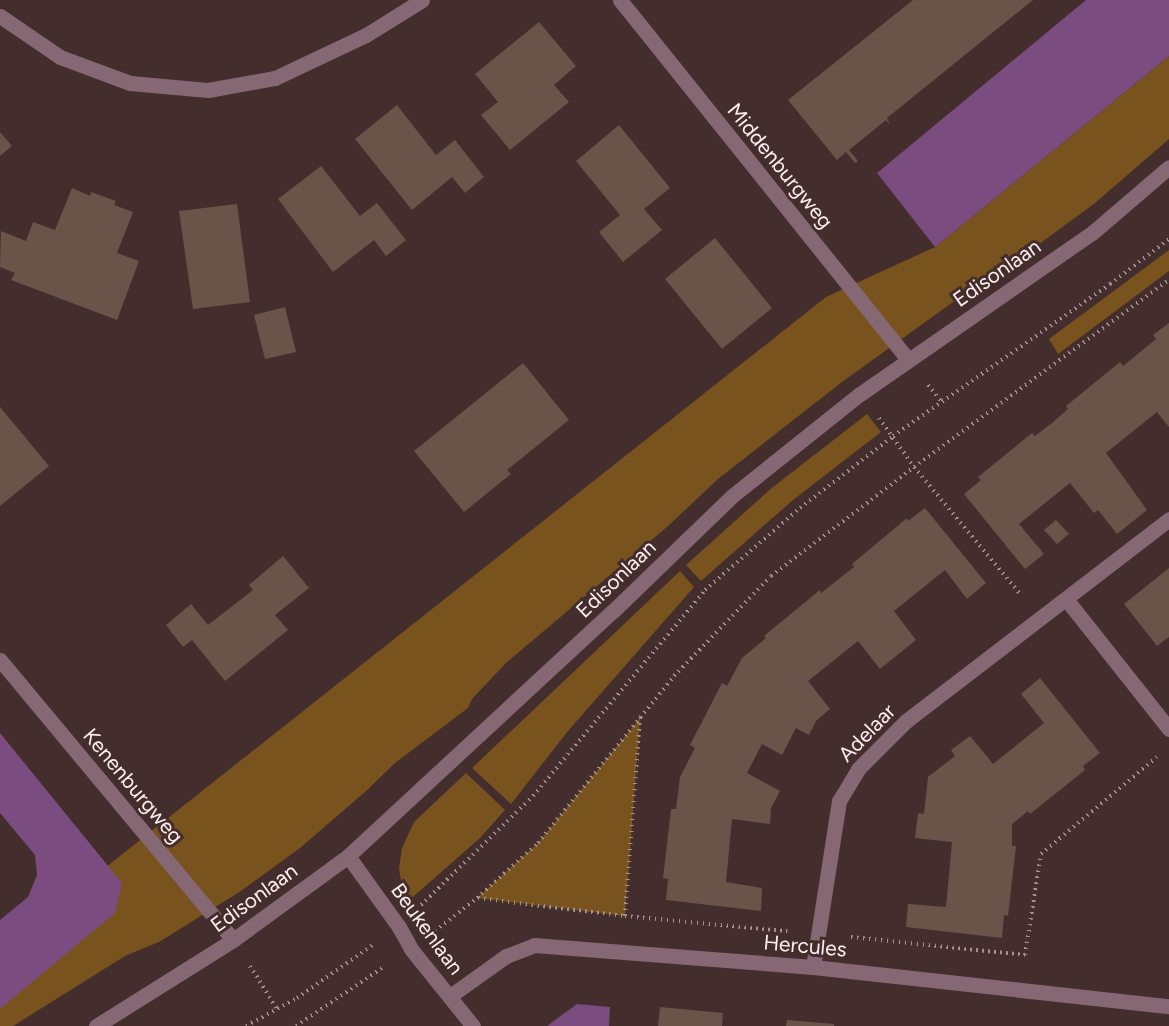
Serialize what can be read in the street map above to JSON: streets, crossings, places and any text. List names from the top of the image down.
{
  "streets": {
    "street": [
      "Middenburgweg",
      "Edisonlaan",
      "Adelaar",
      "Kenenburgweg",
      "Beukenlaan",
      "Hercules"
    ]
  },
  "crossings": [
    ["Middenburgweg", "Edisonlaan"],
    ["Edisonlaan", "Kenenburgweg"],
    ["Edisonlaan", "Beukenlaan"],
    ["Adelaar", "Hercules"],
    ["Beukenlaan", "Hercules"]
  ]
}
